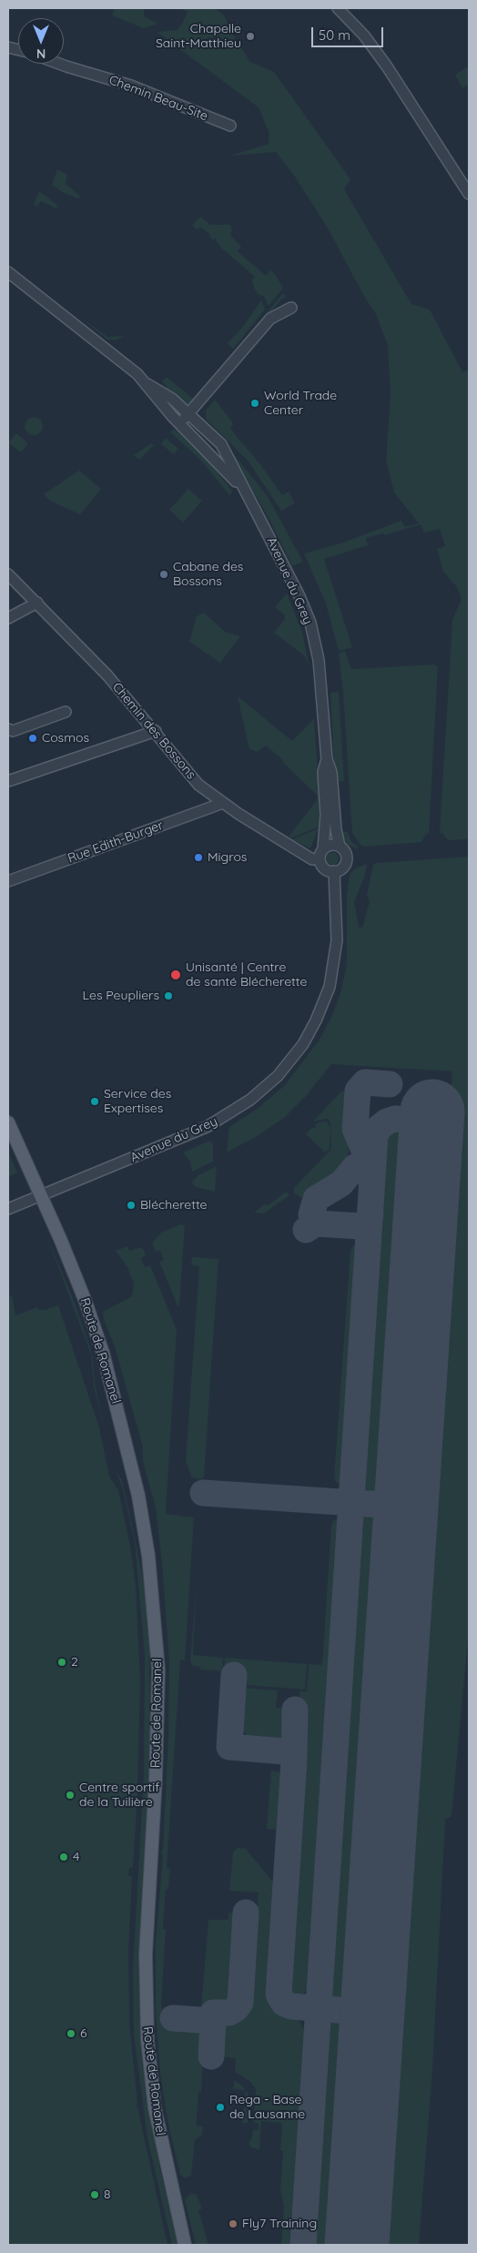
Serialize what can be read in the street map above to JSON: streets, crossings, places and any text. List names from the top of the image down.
{
  "streets": {
    "main road": ["Route de Romanel"],
    "street": [
      "Chemin Beau-Site",
      "Avenue du Grey",
      "Chemin des Bossons",
      "Rue Edith-Burger"
    ]
  },
  "crossings": [
    ["Avenue du Grey", "Chemin des Bossons"],
    ["Avenue du Grey", "Route de Romanel"],
    ["Chemin des Bossons", "Rue Edith-Burger"]
  ],
  "places": [
    "Chapelle Saint-Matthieu",
    "World Trade Center",
    "Cabane des Bossons",
    "Cosmos",
    "Migros",
    "Unisanté | Centre de santé Blécherette",
    "Les Peupliers",
    "Service des Expertises",
    "Blécherette",
    "2",
    "Centre sportif de la Tuilière",
    "4",
    "6",
    "Rega - Base de Lausanne",
    "8",
    "Fly7 Training"
  ],
  "scale_bar": "50 m",
  "north": "bottom"
}
